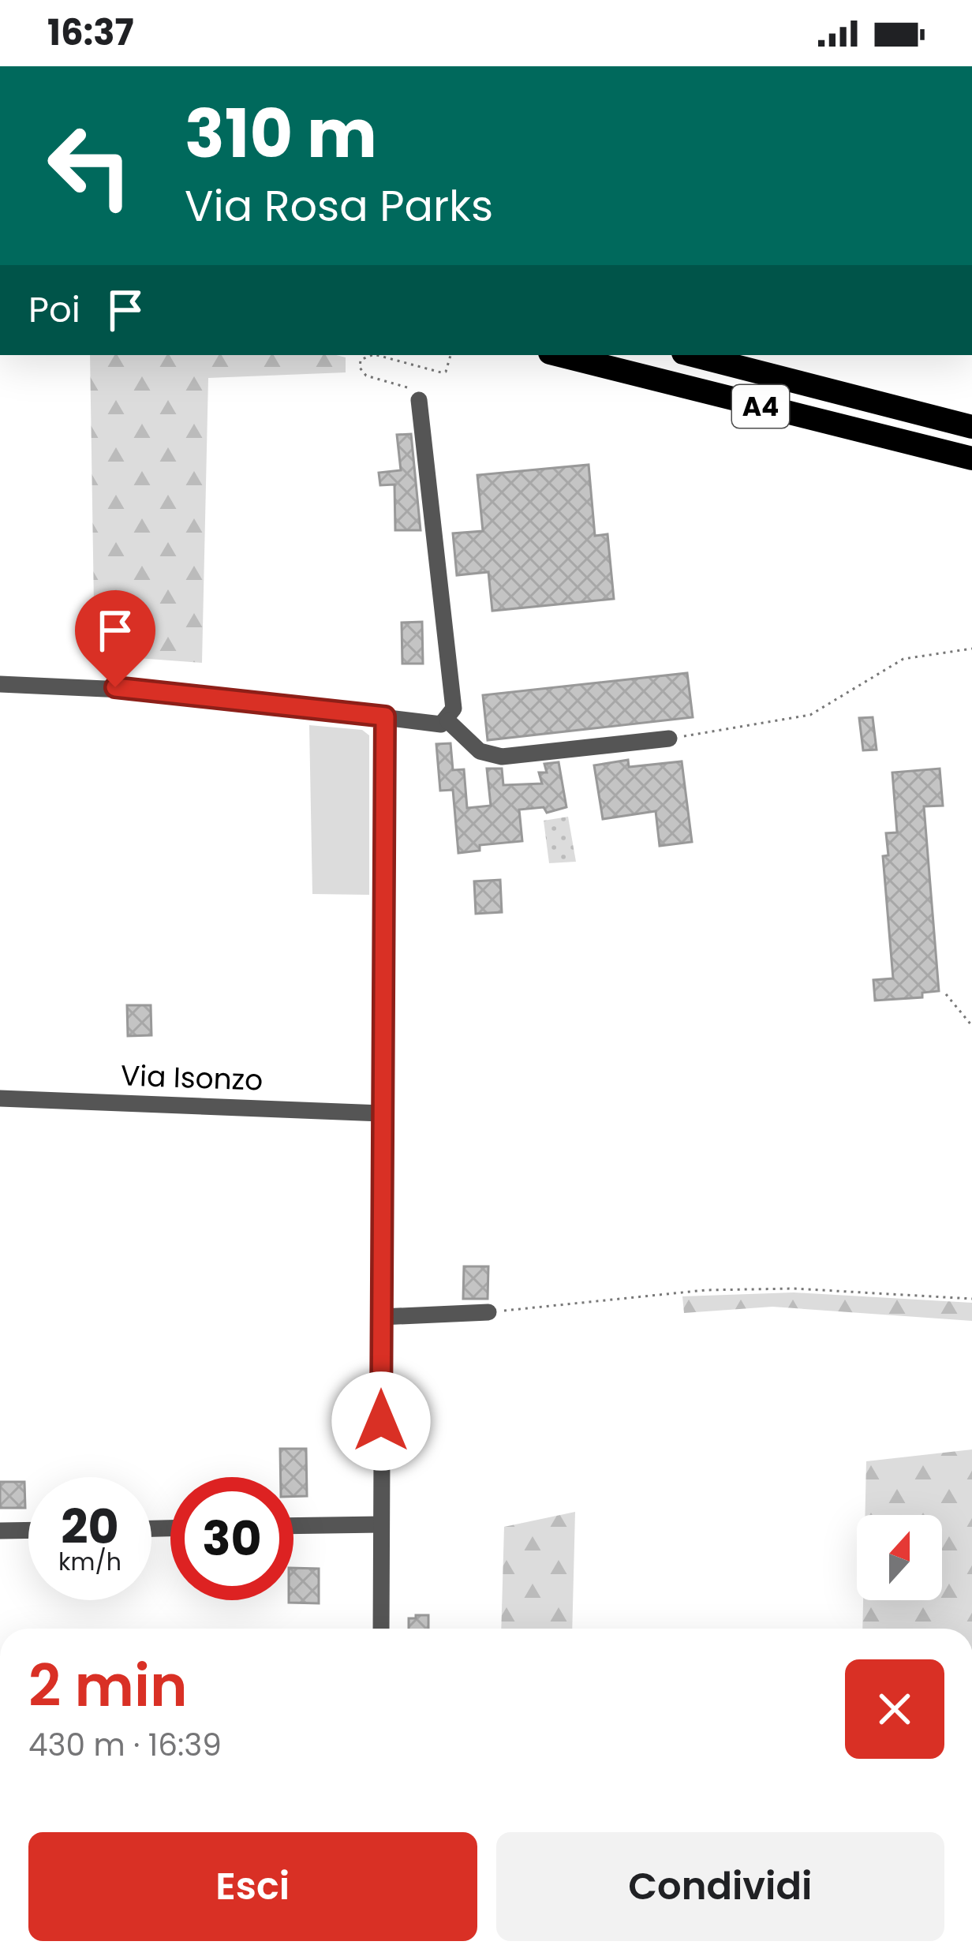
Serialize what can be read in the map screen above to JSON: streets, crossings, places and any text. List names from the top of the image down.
{
  "streets": {
    "highway": ["A4"],
    "street": ["Via Isonzo"]
  },
  "north": "top",
  "page": {
    "status": "16:37",
    "turn": ["310 m", "Via Rosa Parks"],
    "then": "Poi",
    "speed": "20 km/h",
    "limit": "30",
    "heading": ["2 min", "430 m · 16:39"],
    "buttons": ["Esci", "Condividi"]
  }
}
